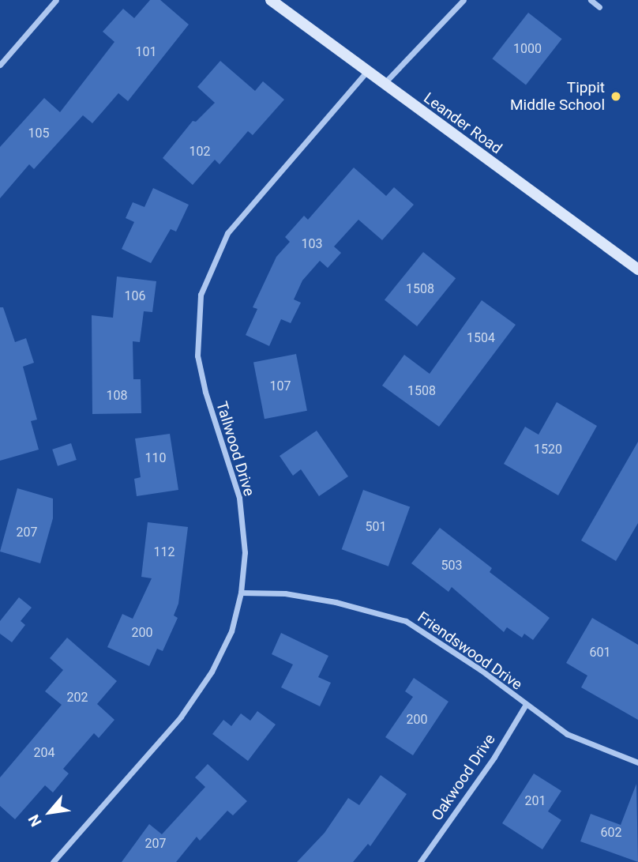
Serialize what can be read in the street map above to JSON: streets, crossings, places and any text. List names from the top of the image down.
{
  "streets": {
    "main road": ["Leander Road"],
    "street": ["Tallwood Drive", "Friendswood Drive", "Oakwood Drive"]
  },
  "crossings": [
    ["Leander Road", "Tallwood Drive"],
    ["Tallwood Drive", "Friendswood Drive"],
    ["Friendswood Drive", "Oakwood Drive"]
  ],
  "places": ["Tippit Middle School"],
  "house_numbers": [
    "1000",
    "101",
    "105",
    "102",
    "103",
    "1508",
    "106",
    "1504",
    "107",
    "1508",
    "108",
    "1520",
    "110",
    "501",
    "207",
    "112",
    "503",
    "200",
    "601",
    "202",
    "200",
    "204",
    "201",
    "602",
    "207"
  ],
  "north": "bottom left"
}
